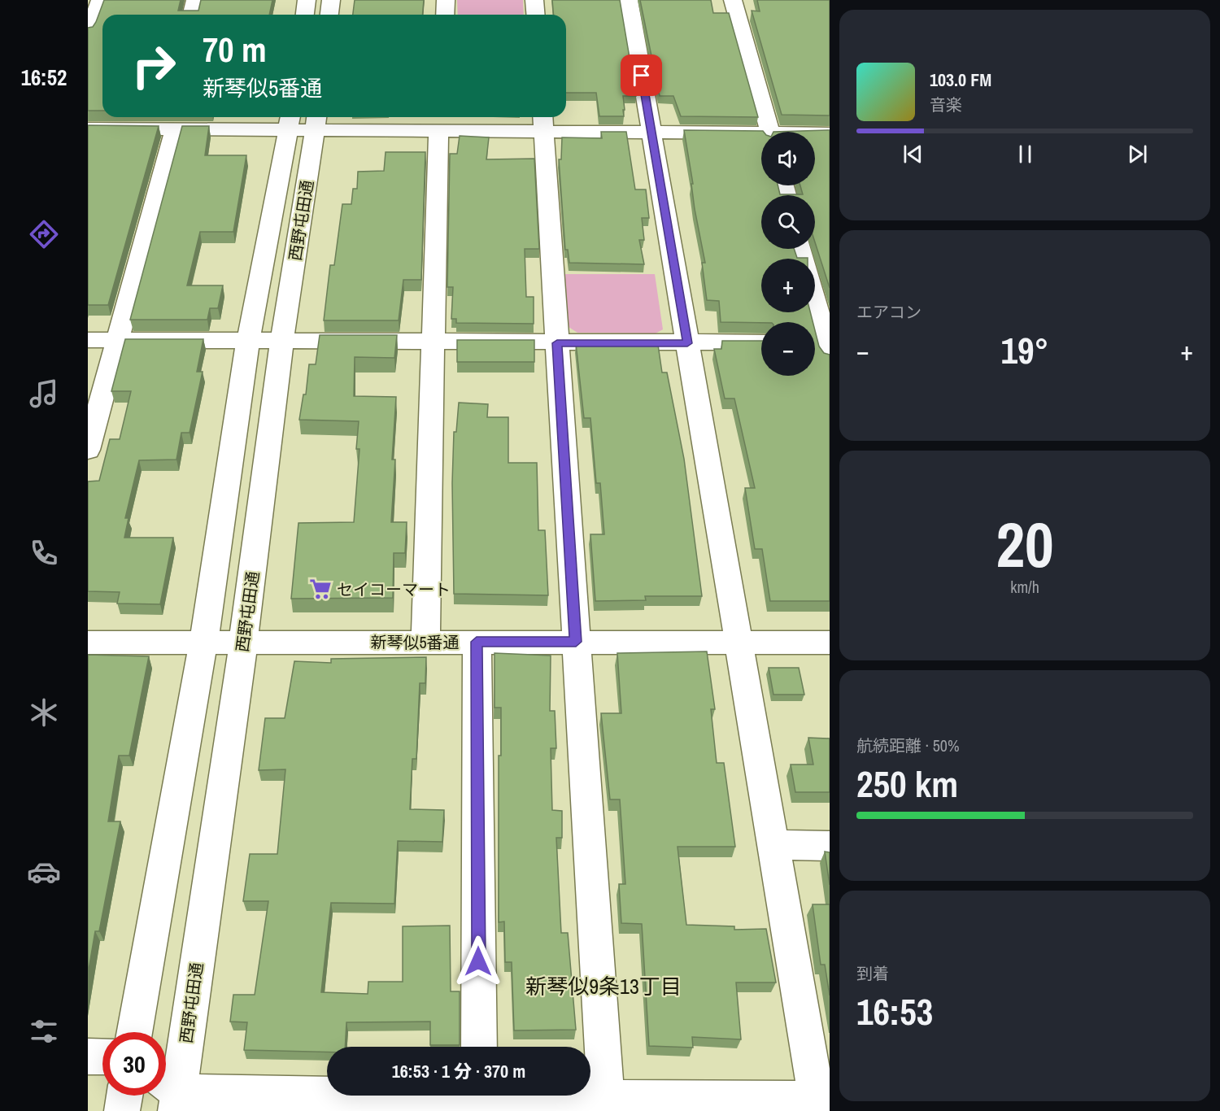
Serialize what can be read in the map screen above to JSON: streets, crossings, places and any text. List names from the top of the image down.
{
  "streets": {
    "street": ["西野屯田通", "新琴似5番通"]
  },
  "crossings": [
    ["西野屯田通", "新琴似5番通"]
  ],
  "districts": ["新琴似9条13丁目"],
  "places": {
    "supermarket": ["セイコーマート"]
  },
  "page": {
    "tabs": "16:52",
    "turn": ["70 m", "新琴似5番通"],
    "song": ["103.0 FM", "音楽"],
    "map_buttons": ["+", "−"],
    "tile": [
      "エアコン",
      ["20", "km/h"],
      ["航続距離 · 50%", "250 km"],
      ["到着", "16:53"]
    ],
    "heat": ["−", "19°", "+"],
    "limit": "30",
    "trip": "16:53 · 1 分 · 370 m"
  }
}
